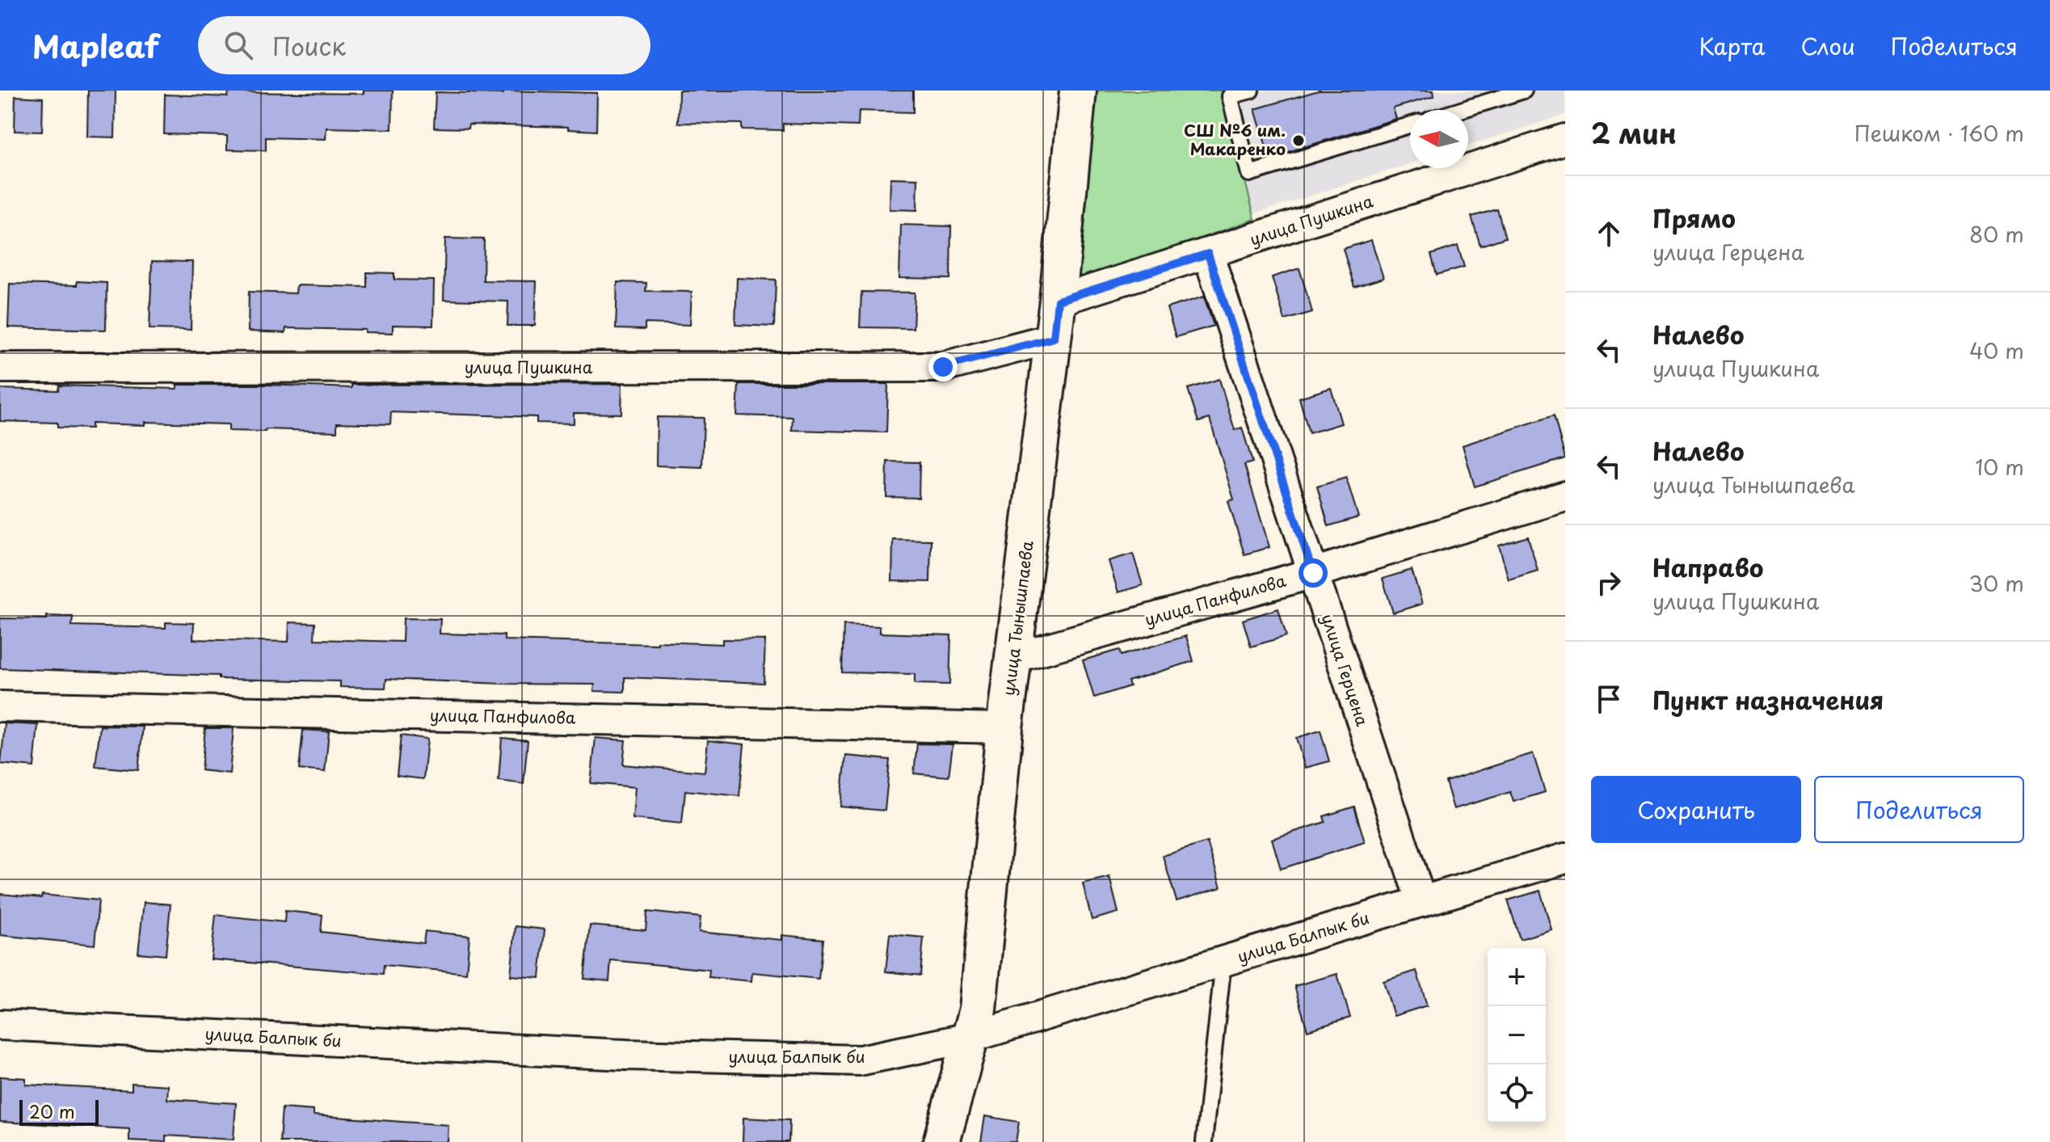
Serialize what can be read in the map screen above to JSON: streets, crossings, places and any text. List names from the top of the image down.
{
  "streets": {
    "street": [
      "улица Пушкина",
      "улица Панфилова",
      "улица Тынышпаева",
      "улица Герцена",
      "улица Балпык би"
    ]
  },
  "crossings": [
    ["улица Пушкина", "улица Тынышпаева"],
    ["улица Пушкина", "улица Герцена"],
    ["улица Панфилова", "улица Тынышпаева"],
    ["улица Панфилова", "улица Герцена"],
    ["улица Тынышпаева", "улица Балпык би"],
    ["улица Герцена", "улица Балпык би"]
  ],
  "places": ["СШ №6 им. Макаренко"],
  "scale_bar": "20 m",
  "north": "left",
  "page": {
    "header": "Mapleaf",
    "search": "Поиск",
    "nav": ["Карта", "Слои", "Поделиться"],
    "heading": ["2 мин", "Пешком · 160 m"],
    "list": [
      ["Прямо", "улица Герцена", "80 m"],
      ["Налево", "улица Пушкина", "40 m"],
      ["Налево", "улица Тынышпаева", "10 m"],
      ["Направо", "улица Пушкина", "30 m"],
      "Пункт назначения"
    ],
    "buttons": ["Сохранить", "Поделиться"],
    "map_buttons": ["+", "−"],
    "scale": "20 m"
  }
}
